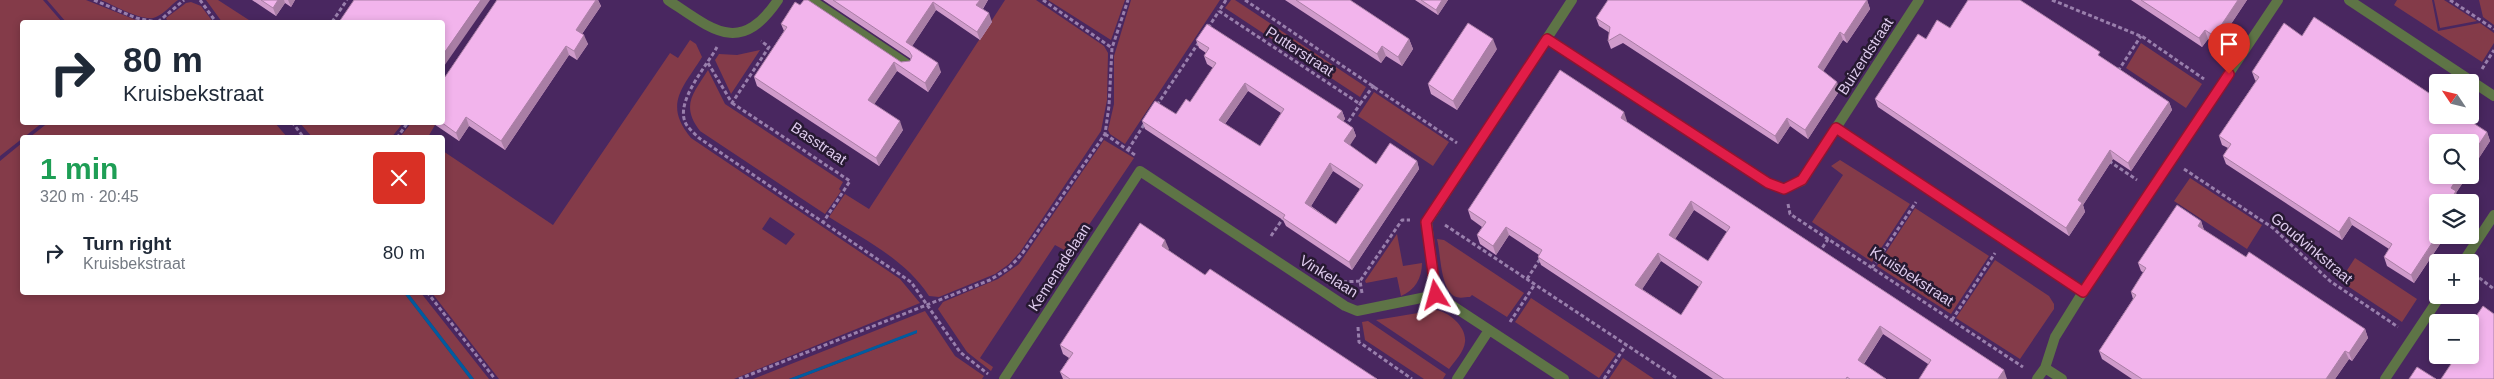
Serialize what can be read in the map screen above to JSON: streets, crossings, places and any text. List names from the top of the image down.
{
  "streets": {
    "street": ["Buizerdstraat", "Kemenadelaan", "Vinkelaan"],
    "path": [
      "Putterstraat",
      "Basstraat",
      "Goudvinkstraat",
      "Kruisbekstraat"
    ]
  },
  "crossings": [
    ["Kemenadelaan", "Vinkelaan"]
  ],
  "north": "top left",
  "page": {
    "turn": ["80 m", "Kruisbekstraat"],
    "map_buttons": ["+", "−"],
    "heading": ["1 min", "320 m · 20:45"],
    "list": [
      {
        "name": "Turn right",
        "note": "Kruisbekstraat",
        "value": "80 m"
      }
    ]
  }
}
